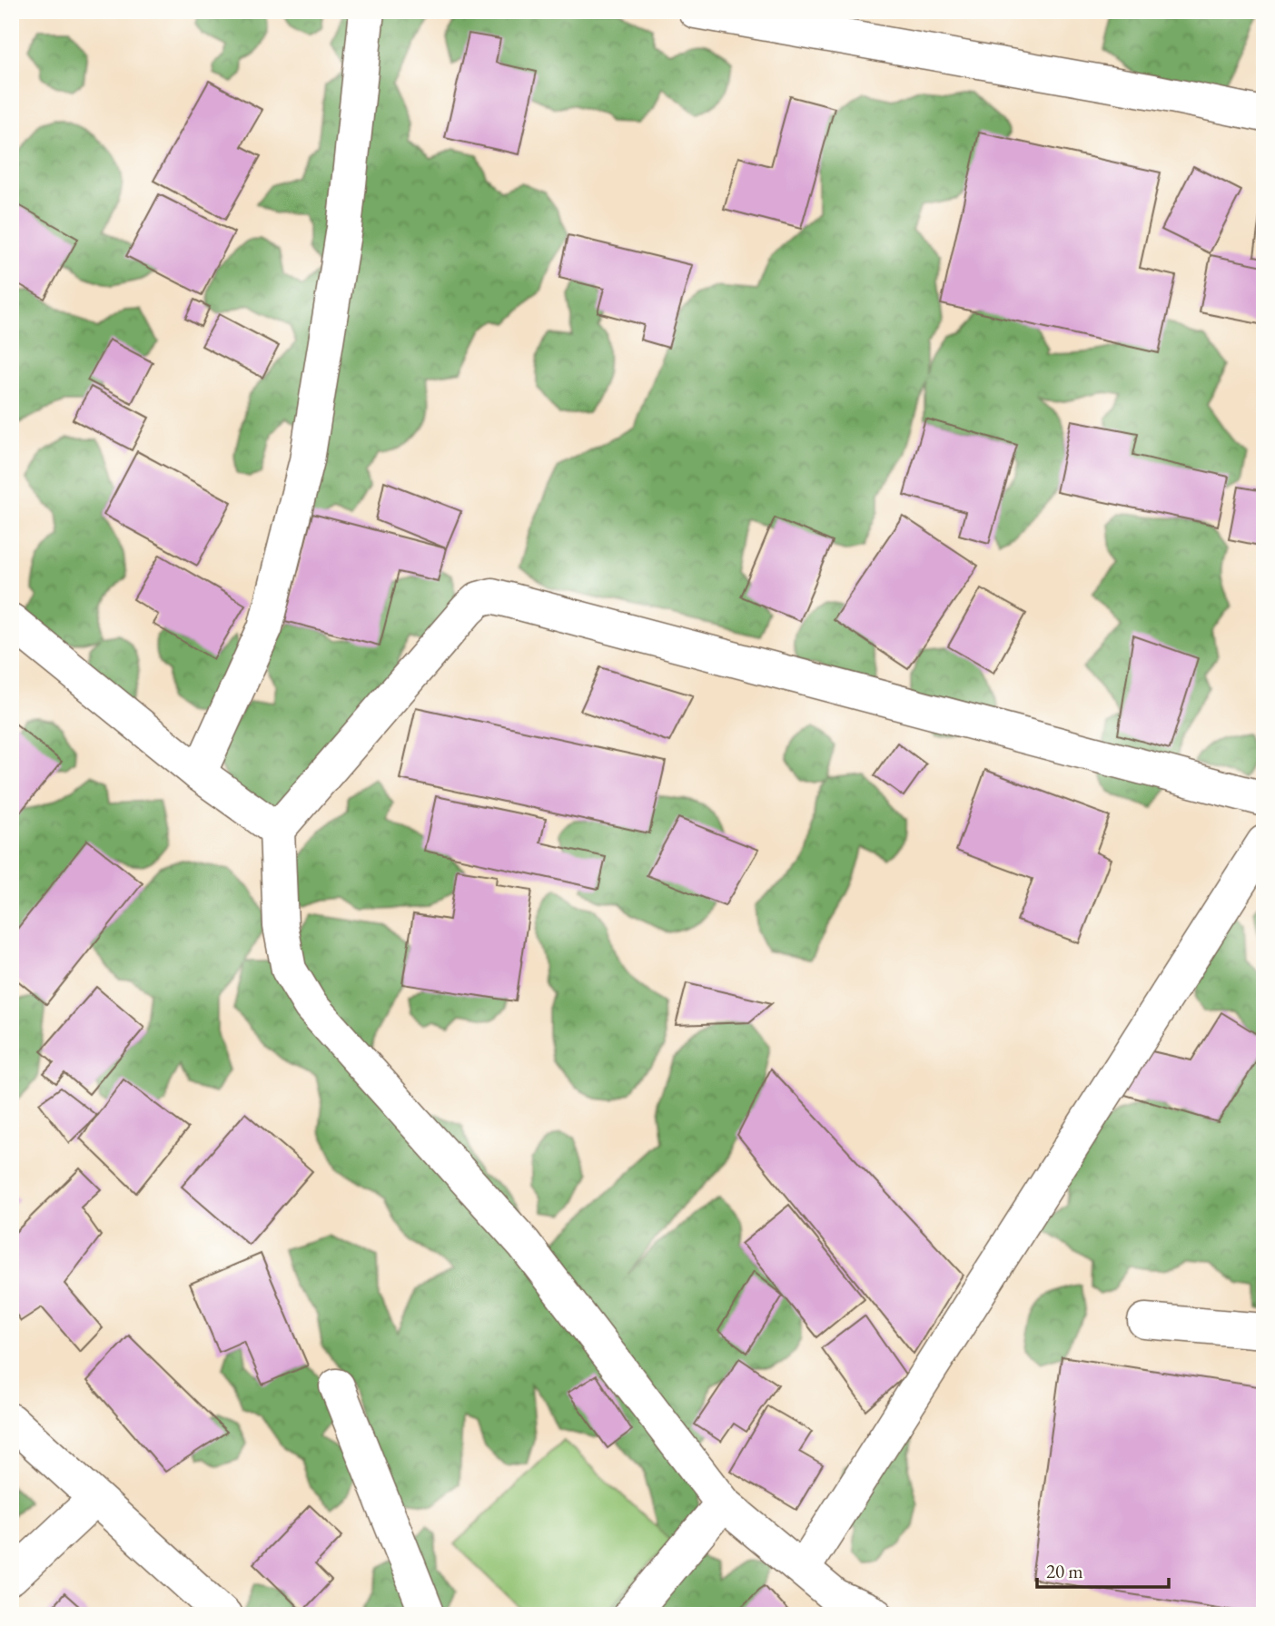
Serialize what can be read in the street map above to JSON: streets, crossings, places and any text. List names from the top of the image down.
{
  "scale_bar": "20 m"
}
